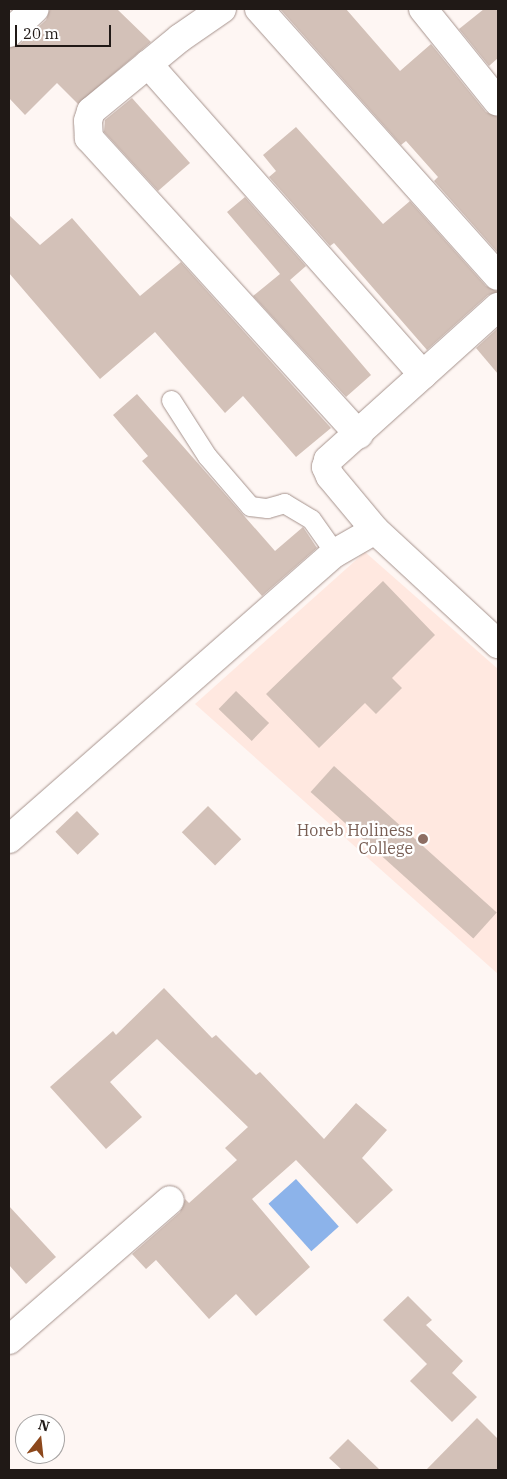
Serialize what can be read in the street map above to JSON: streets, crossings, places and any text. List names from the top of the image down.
{
  "places": ["Horeb Holiness College"],
  "scale_bar": "20 m",
  "north": "top"
}
